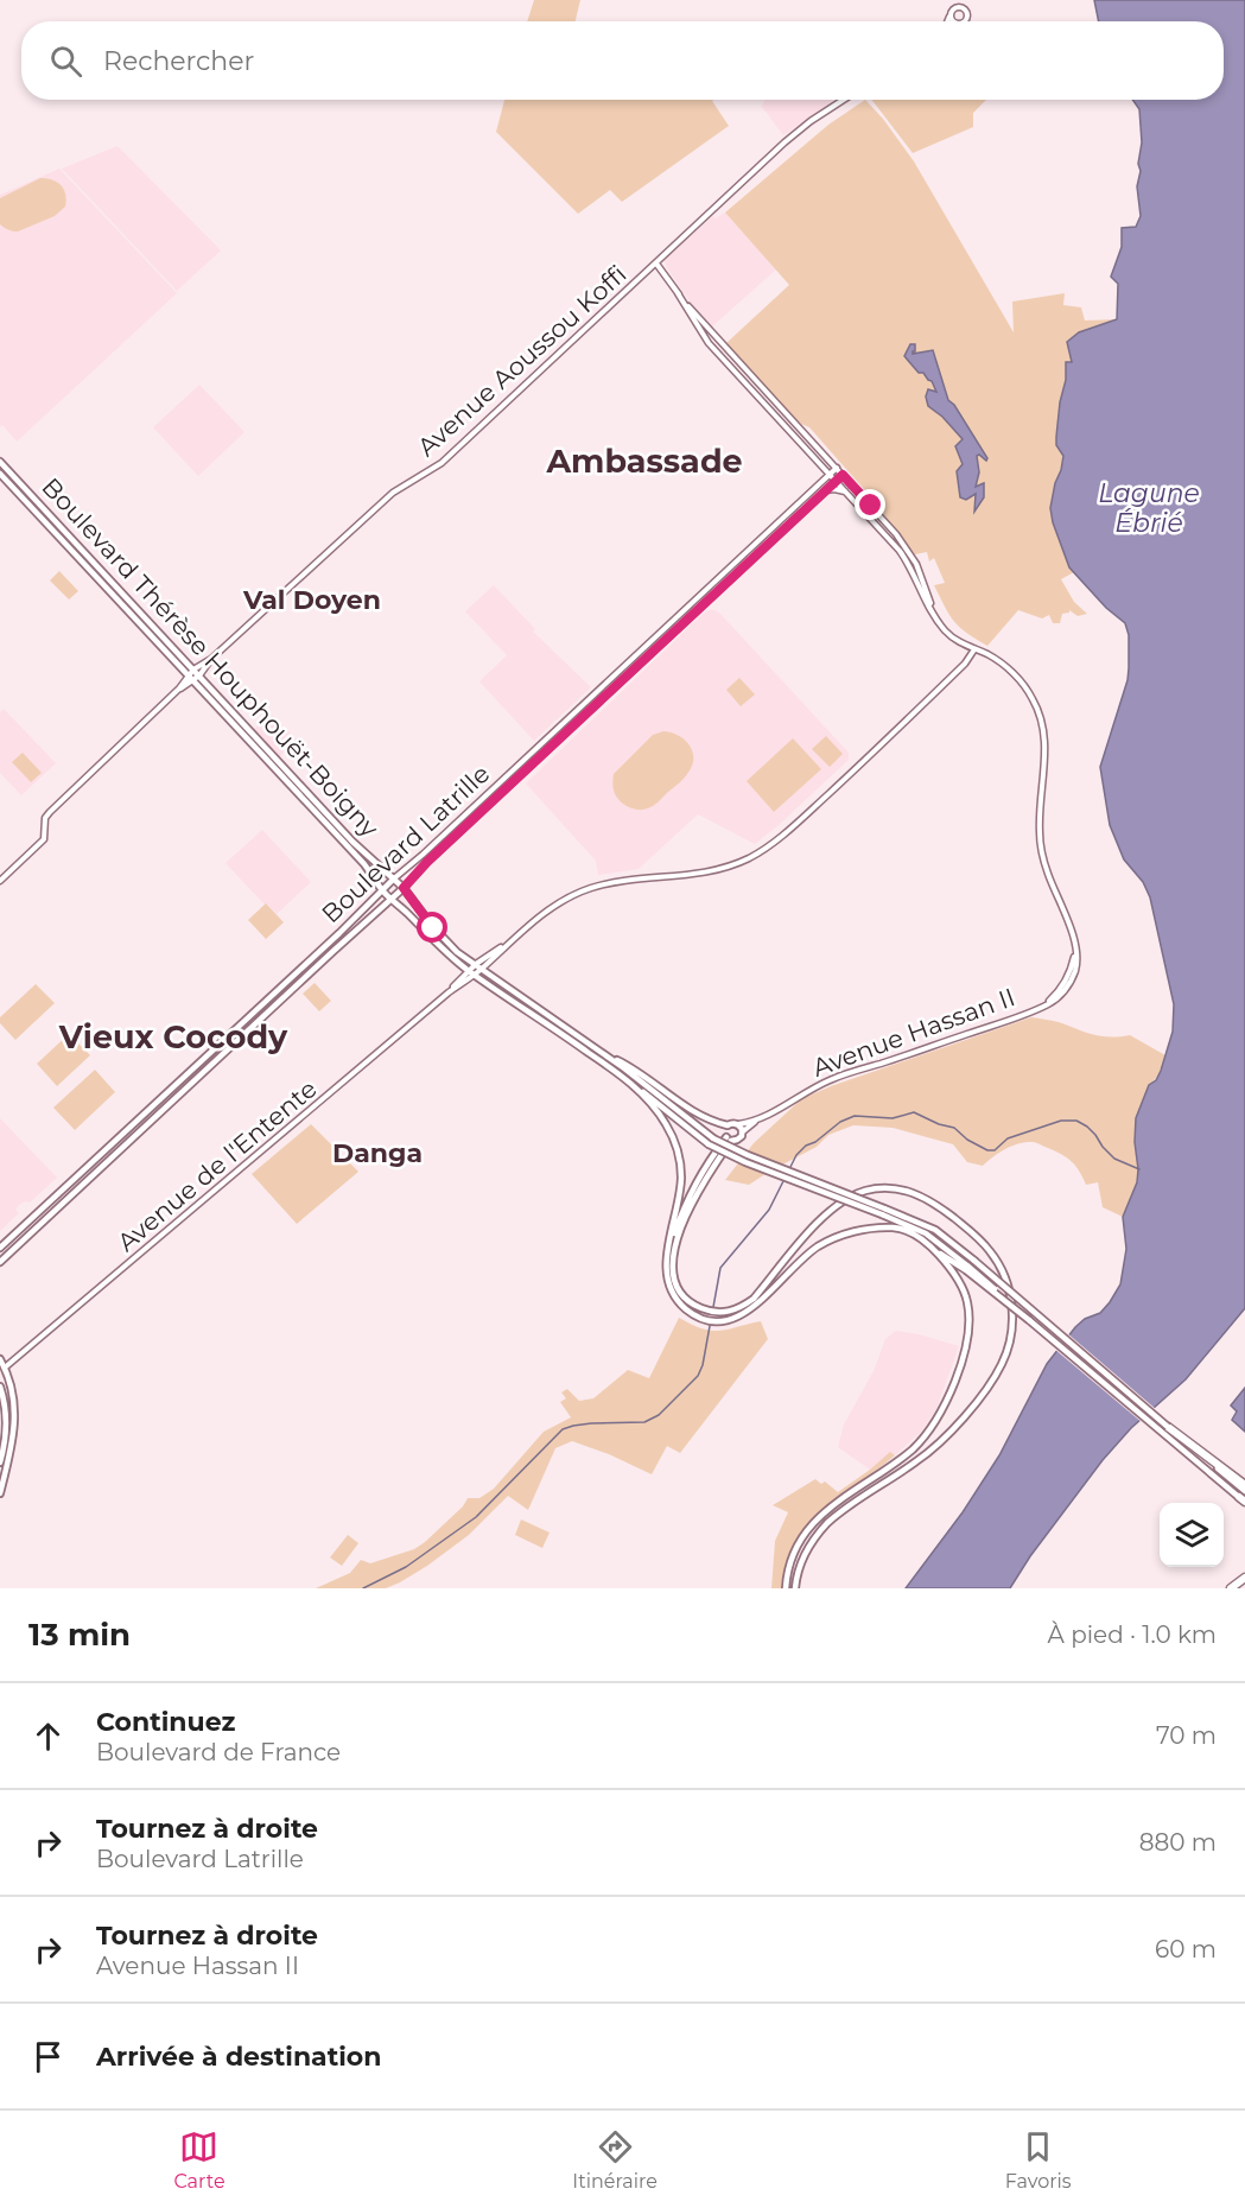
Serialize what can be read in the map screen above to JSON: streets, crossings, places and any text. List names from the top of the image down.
{
  "streets": {
    "main road": ["Boulevard Thérèse Houphouët-Boigny", "Boulevard Latrille", "Avenue Hassan II"],
    "street": ["Avenue Aoussou Koffi", "Avenue de l'Entente"]
  },
  "crossings": [
    ["Avenue Aoussou Koffi", "Boulevard Thérèse Houphouët-Boigny"],
    ["Avenue Aoussou Koffi", "Avenue Hassan II"],
    ["Boulevard Thérèse Houphouët-Boigny", "Boulevard Latrille"],
    ["Boulevard Thérèse Houphouët-Boigny", "Avenue de l'Entente"],
    ["Boulevard Latrille", "Avenue Hassan II"],
    ["Avenue Hassan II", "Avenue de l'Entente"]
  ],
  "districts": [
    "Ambassade",
    "Val Doyen",
    "Vieux Cocody",
    "Danga"
  ],
  "water": ["Lagune Ébrié"],
  "page": {
    "search": "Rechercher",
    "heading": ["13 min", "À pied · 1.0 km"],
    "list": [
      ["Continuez", "Boulevard de France", "70 m"],
      ["Tournez à droite", "Boulevard Latrille", "880 m"],
      ["Tournez à droite", "Avenue Hassan II", "60 m"],
      "Arrivée à destination"
    ],
    "nav": ["Carte", "Itinéraire", "Favoris"]
  }
}
